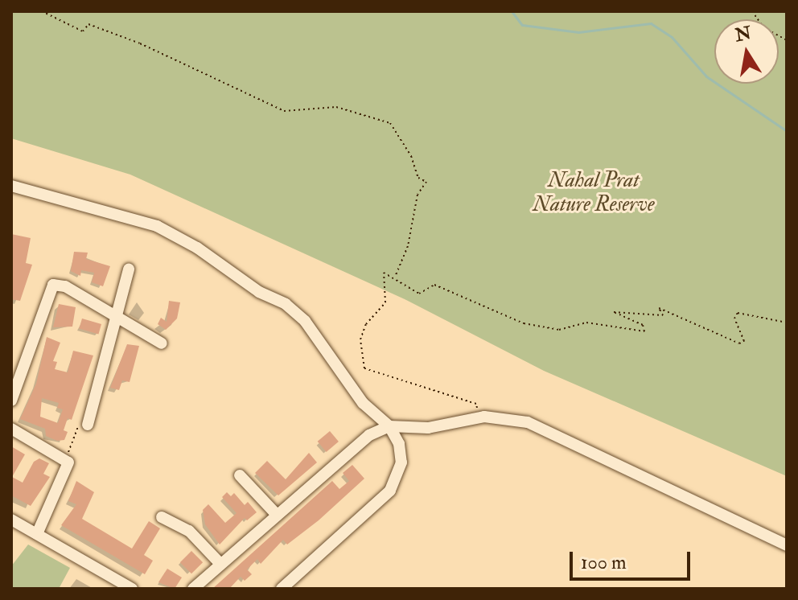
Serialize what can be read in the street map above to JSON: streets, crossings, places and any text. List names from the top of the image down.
{
  "parks": ["Nahal Prat Nature Reserve"],
  "scale_bar": "100 m",
  "north": "top"
}
